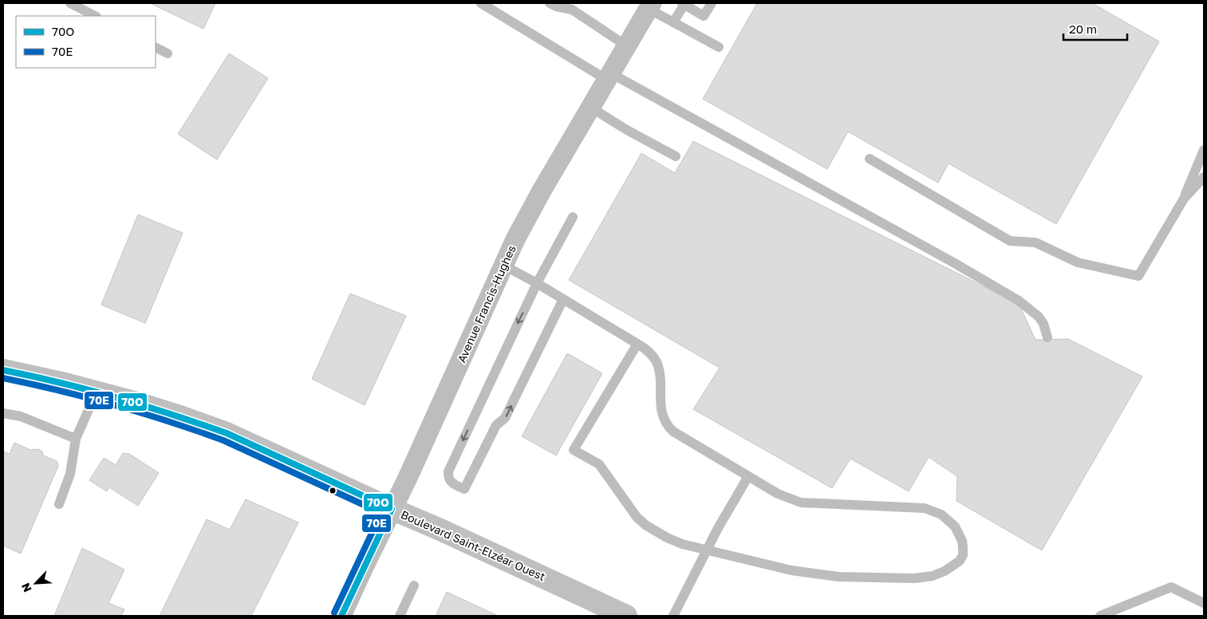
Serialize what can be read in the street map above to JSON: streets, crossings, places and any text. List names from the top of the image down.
{
  "streets": {
    "street": ["Avenue Francis-Hughes", "Boulevard Saint-Elzéar Ouest"]
  },
  "crossings": [
    ["Avenue Francis-Hughes", "Boulevard Saint-Elzéar Ouest"]
  ],
  "lines": ["transit line 70O", "transit line 70E"],
  "legend": ["70O", "70E"],
  "scale_bar": "20 m",
  "north": "bottom left"
}
